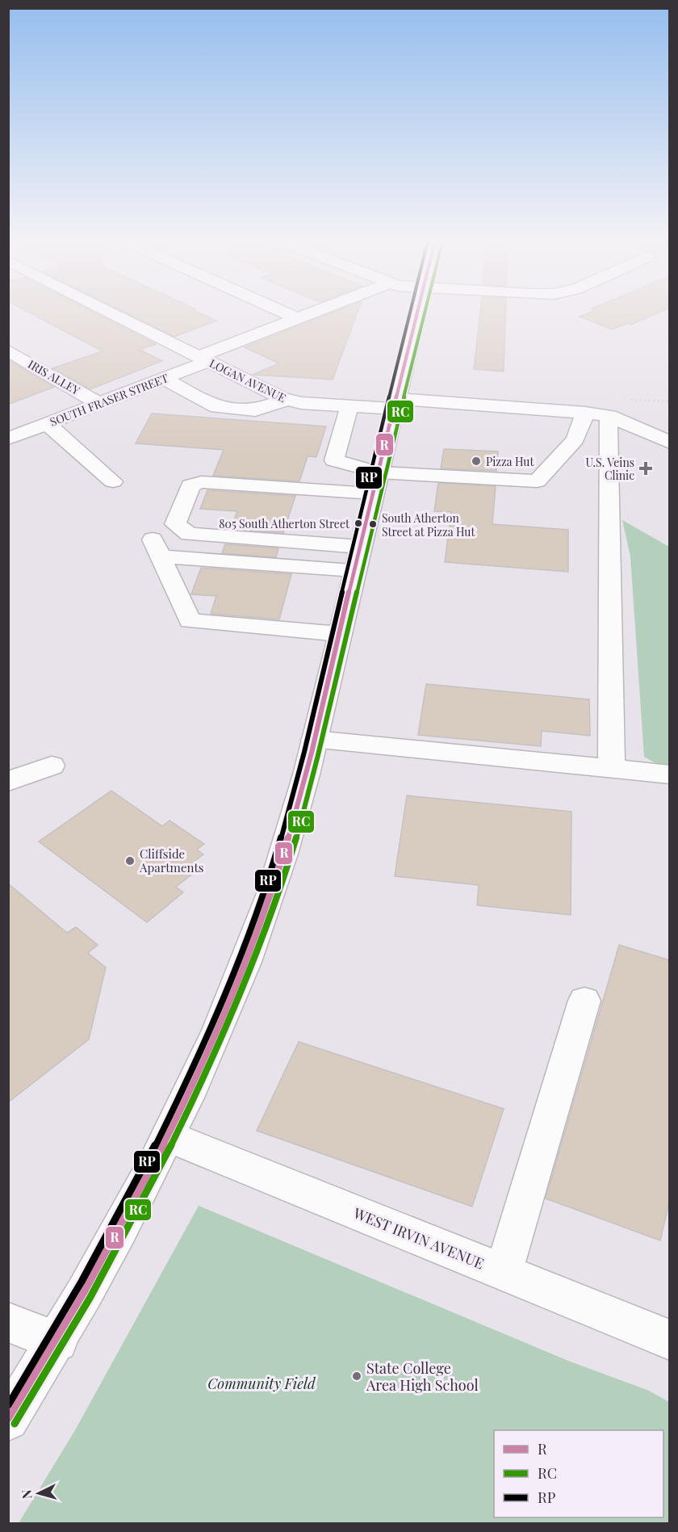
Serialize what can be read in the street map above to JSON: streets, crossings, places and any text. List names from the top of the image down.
{
  "streets": {
    "street": [
      "IRIS ALLEY",
      "LOGAN AVENUE",
      "SOUTH FRASER STREET",
      "WEST IRVIN AVENUE"
    ]
  },
  "crossings": [
    ["IRIS ALLEY", "SOUTH FRASER STREET"],
    ["LOGAN AVENUE", "SOUTH FRASER STREET"]
  ],
  "parks": ["Community Field"],
  "places": {
    "other": [
      "Pizza Hut",
      "805 South Atherton Street",
      "South Atherton Street at Pizza Hut",
      "Cliffside Apartments",
      "State College Area High School"
    ],
    "health": ["U.S. Veins Clinic"]
  },
  "lines": ["transit line R", "transit line RC", "transit line RP"],
  "legend": ["R", "RC", "RP"],
  "north": "left"
}
